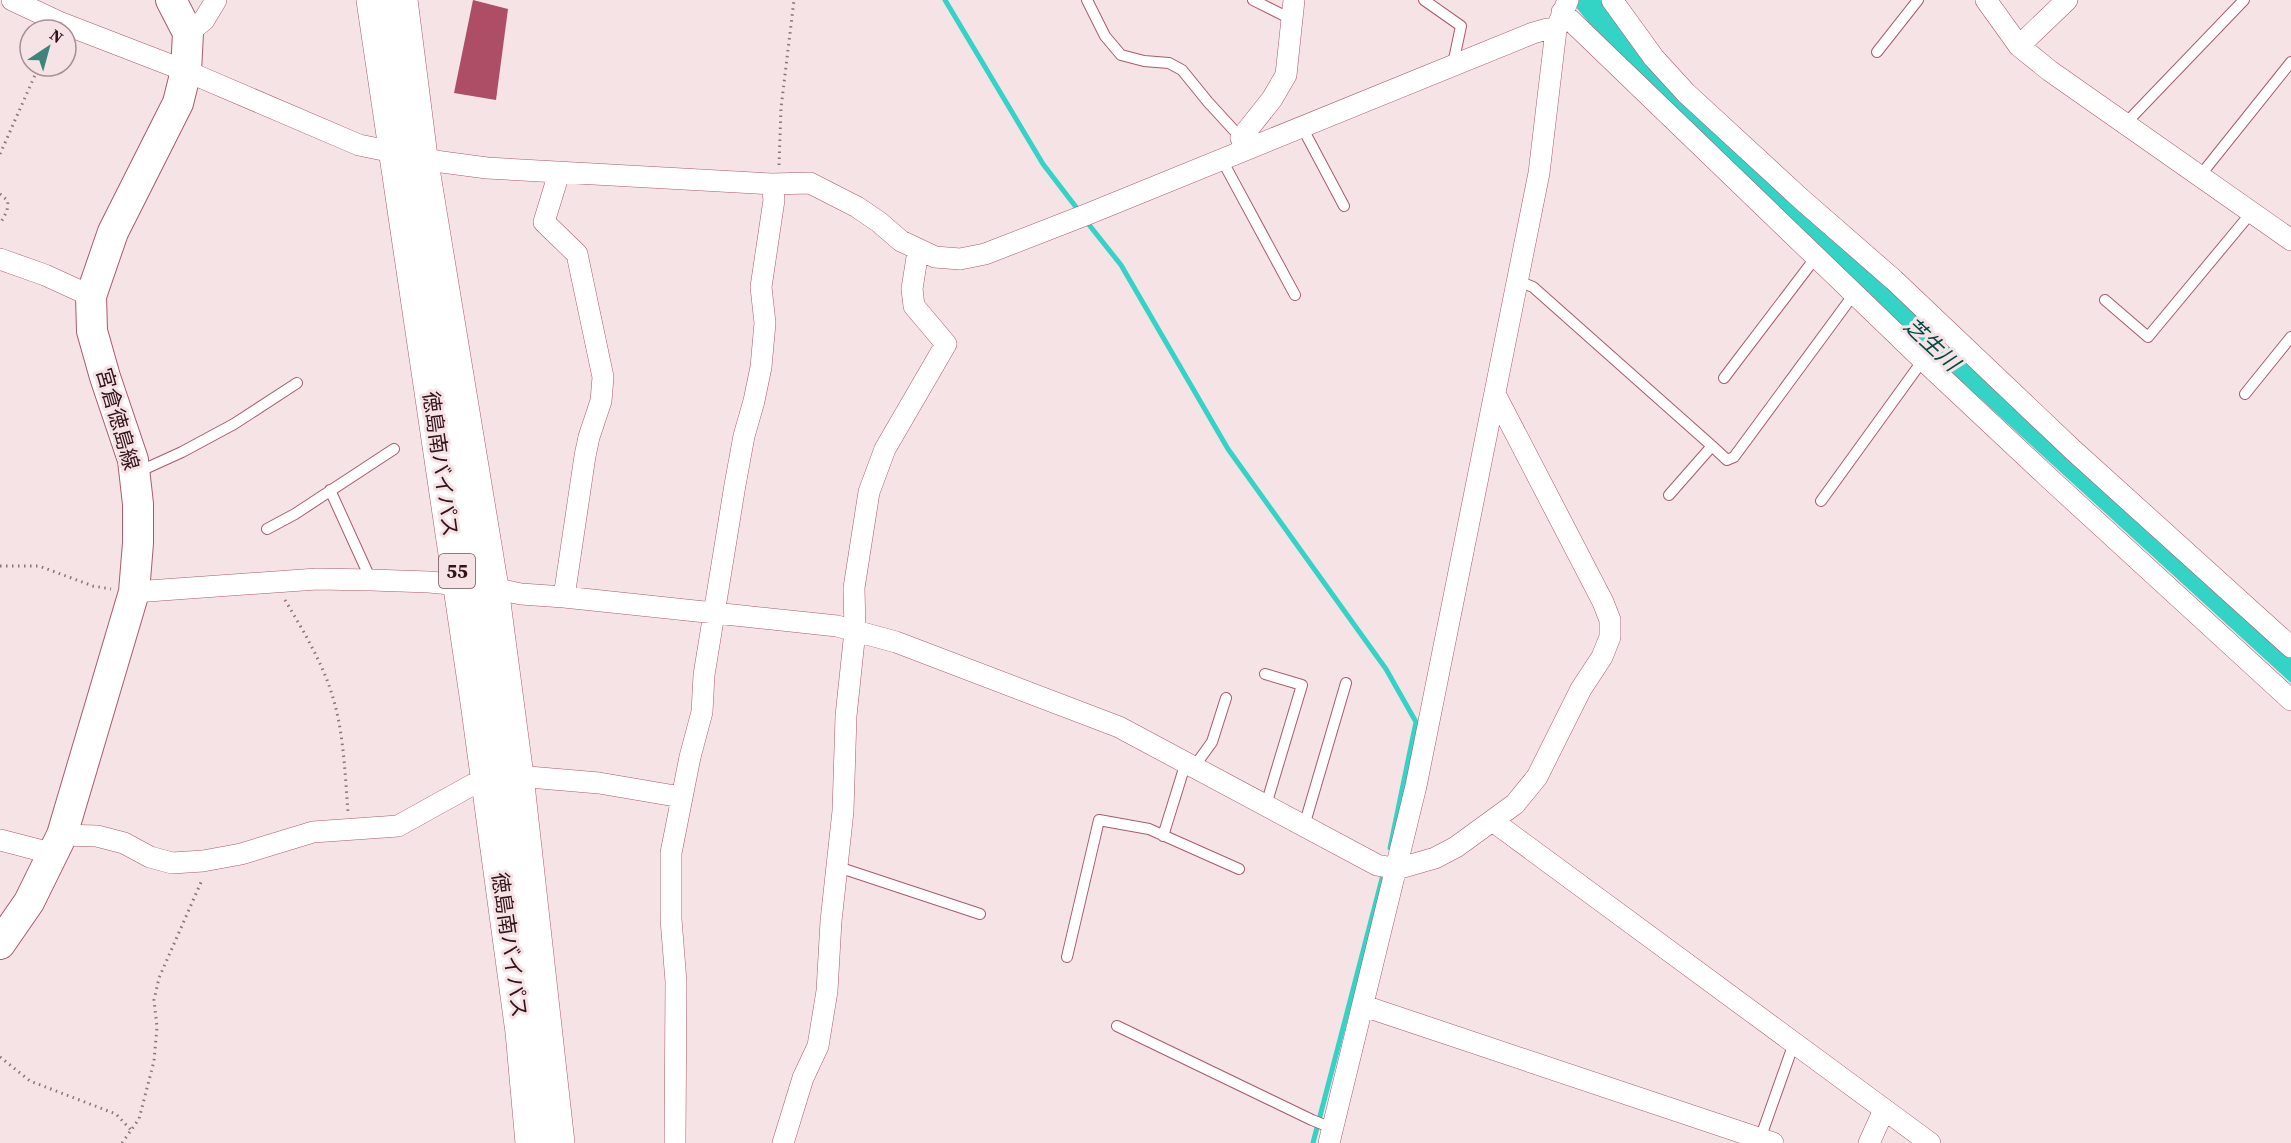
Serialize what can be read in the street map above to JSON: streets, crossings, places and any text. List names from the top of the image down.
{
  "streets": {
    "highway": ["徳島南バイパス", "55"],
    "main road": ["宮倉徳島線"]
  },
  "water": ["芝生川"],
  "north": "top right"
}
